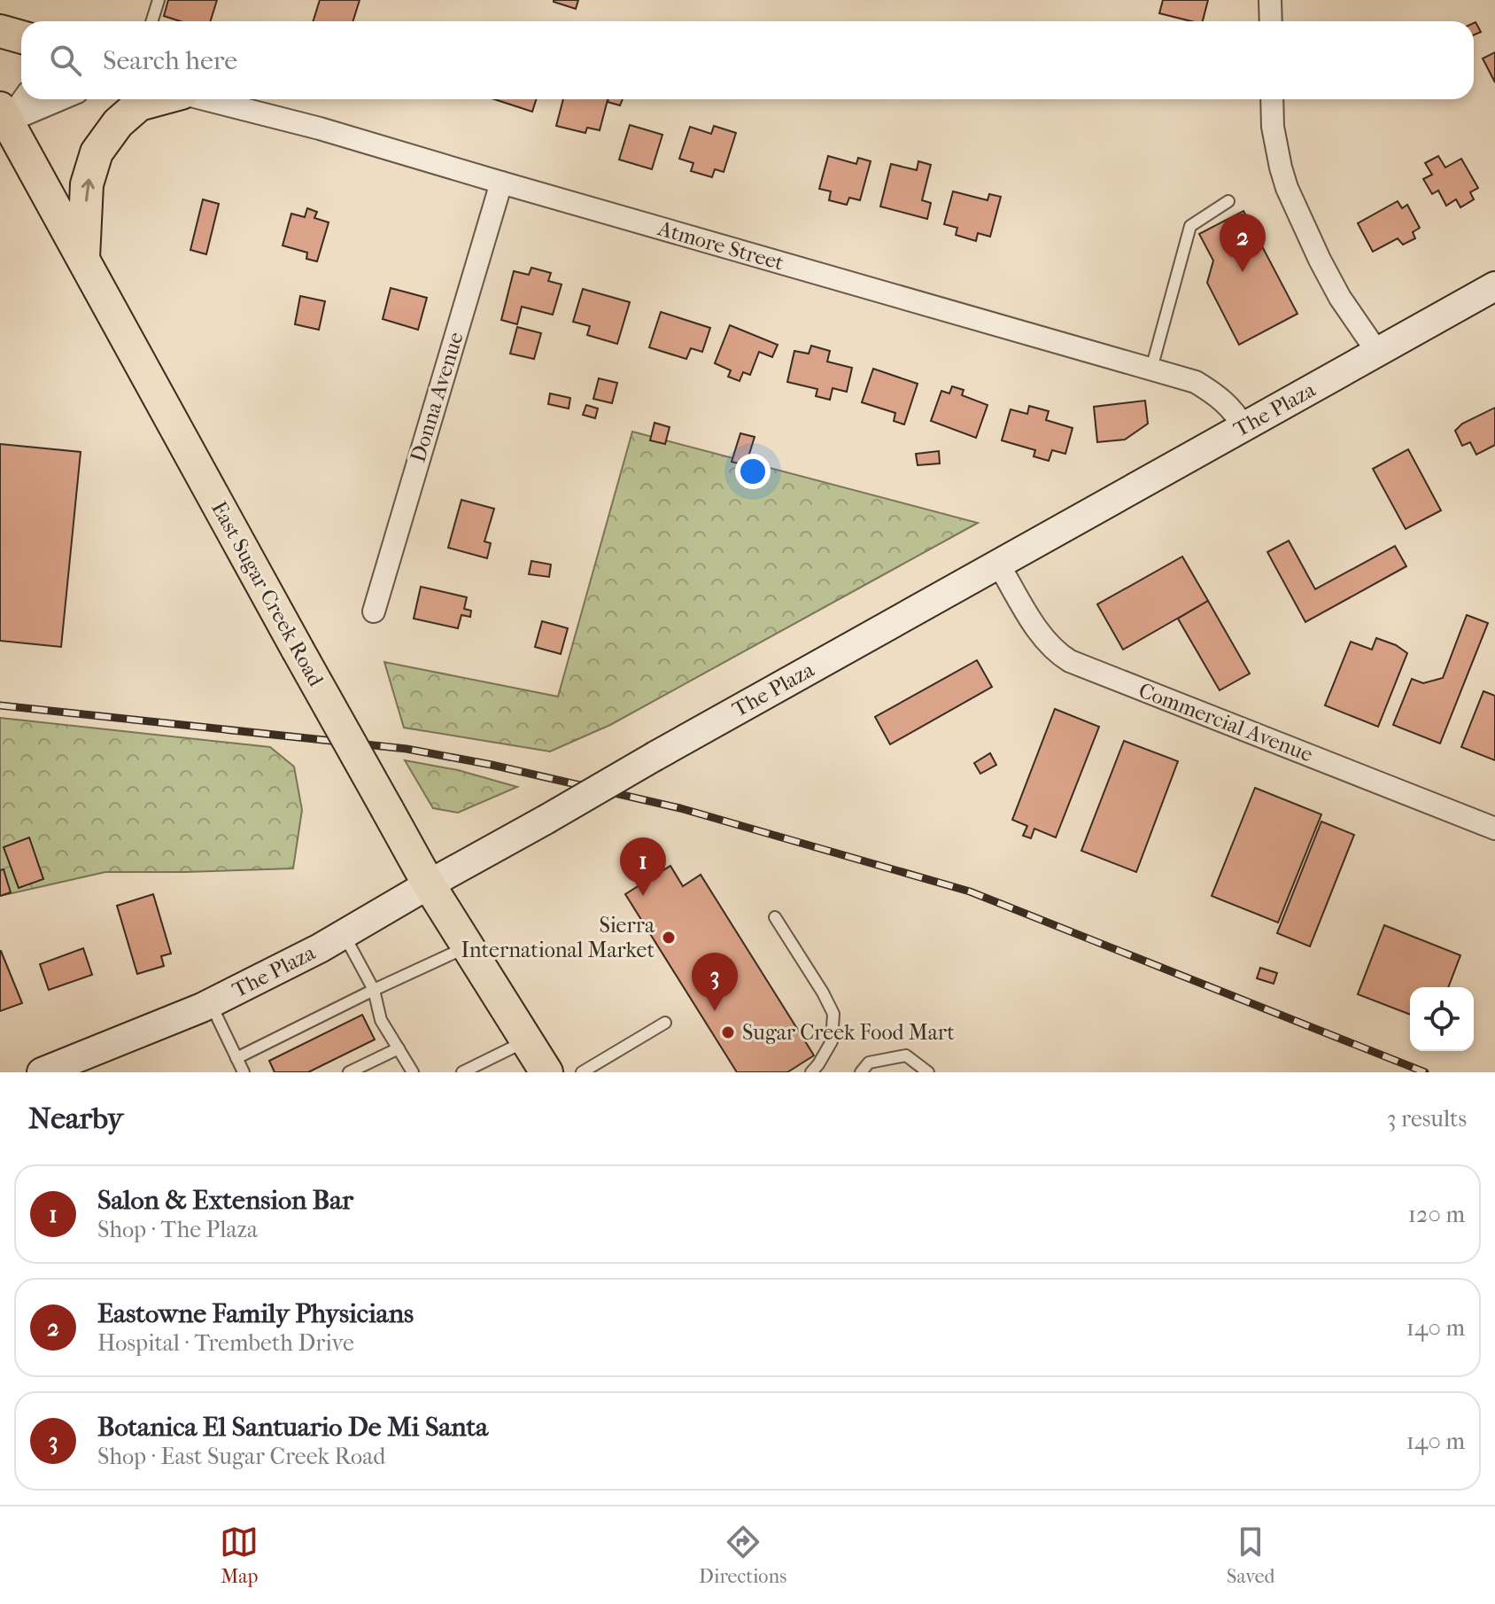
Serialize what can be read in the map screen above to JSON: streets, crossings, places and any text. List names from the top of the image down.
{
  "streets": {
    "main road": ["The Plaza", "East Sugar Creek Road"],
    "street": ["Atmore Street", "Donna Avenue", "Commercial Avenue"]
  },
  "crossings": [
    ["Atmore Street", "Donna Avenue"],
    ["Atmore Street", "The Plaza"],
    ["The Plaza", "East Sugar Creek Road"],
    ["The Plaza", "Commercial Avenue"]
  ],
  "places": ["Sierra International Market", "Sugar Creek Food Mart"],
  "page": {
    "search": "Search here",
    "pins": ["2", "1", "3"],
    "heading": ["Nearby", "3 results"],
    "list": [
      {
        "mark": "1",
        "name": "Salon & Extension Bar",
        "note": "Shop · The Plaza",
        "value": "120 m"
      },
      {
        "mark": "2",
        "name": "Eastowne Family Physicians",
        "note": "Hospital · Trembeth Drive",
        "value": "140 m"
      },
      {
        "mark": "3",
        "name": "Botanica El Santuario De Mi Santa",
        "note": "Shop · East Sugar Creek Road",
        "value": "140 m"
      }
    ],
    "nav": ["Map", "Directions", "Saved"]
  }
}
